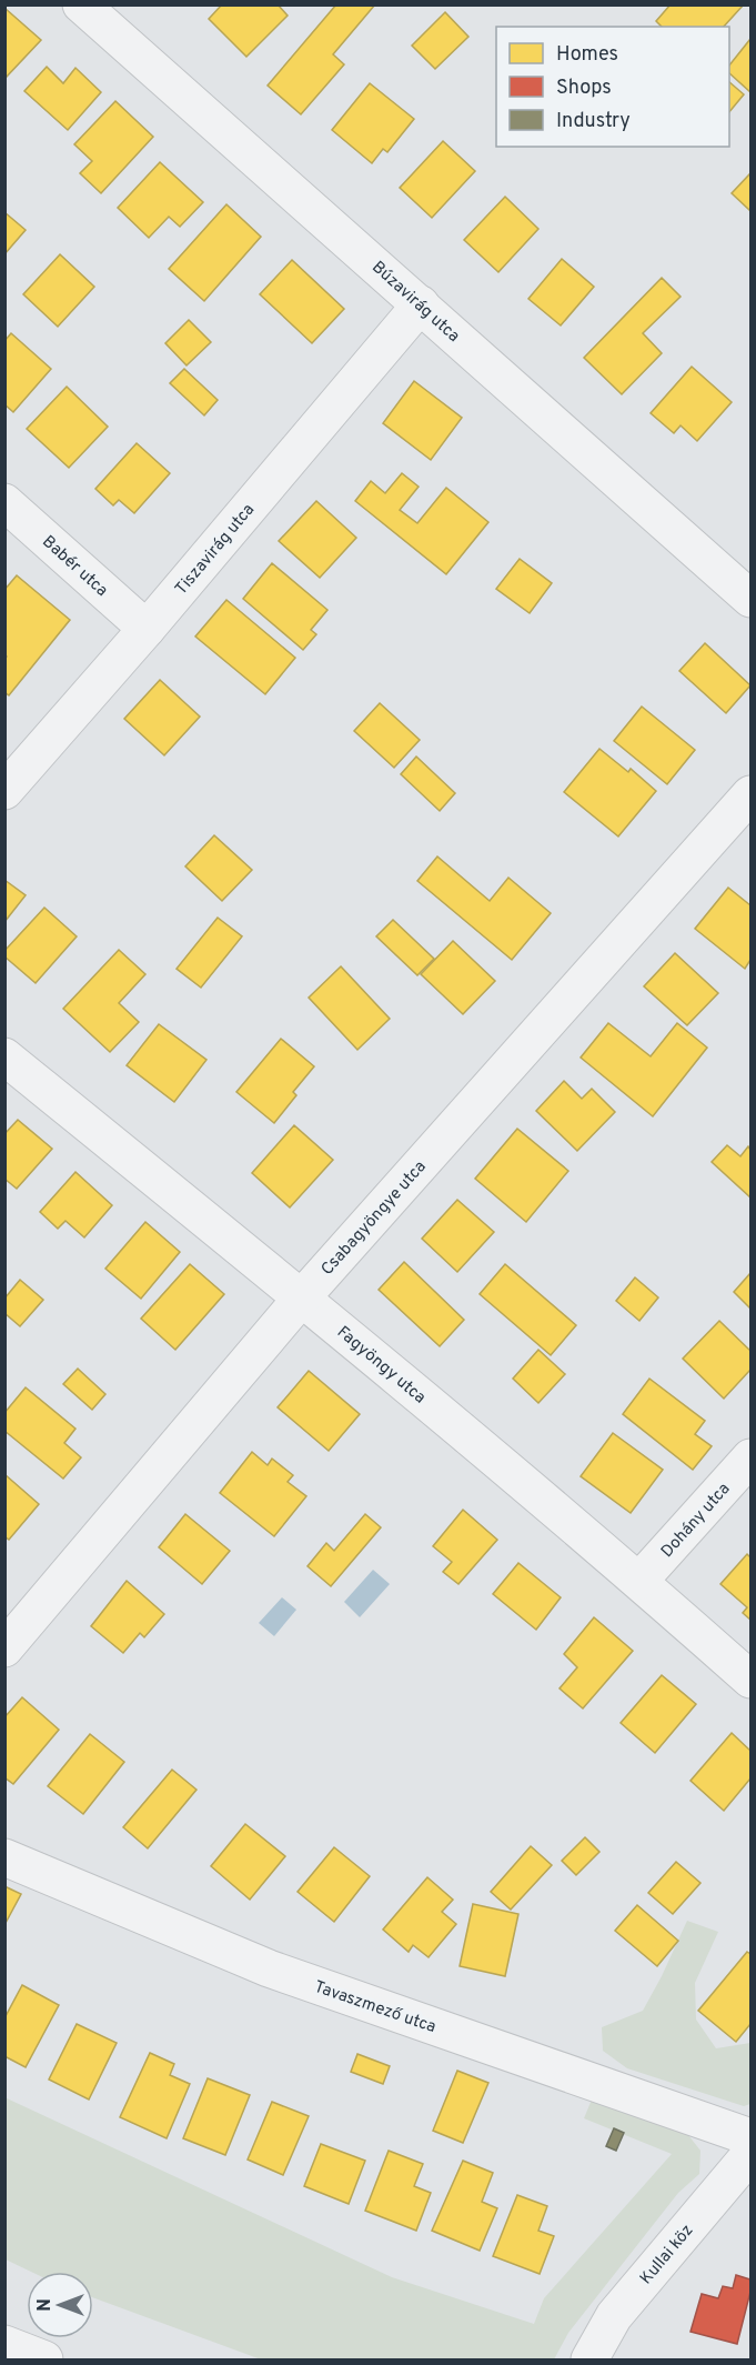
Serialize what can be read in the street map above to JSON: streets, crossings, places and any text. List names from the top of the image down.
{
  "streets": {
    "street": [
      "Búzavirág utca",
      "Tiszavirág utca",
      "Babér utca",
      "Csabagyöngye utca",
      "Fagyöngy utca",
      "Dohány utca",
      "Tavaszmező utca",
      "Kullai köz"
    ]
  },
  "crossings": [
    ["Búzavirág utca", "Tiszavirág utca"],
    ["Tiszavirág utca", "Babér utca"],
    ["Csabagyöngye utca", "Fagyöngy utca"],
    ["Fagyöngy utca", "Dohány utca"]
  ],
  "legend": ["Homes", "Shops", "Industry"],
  "north": "left"
}
